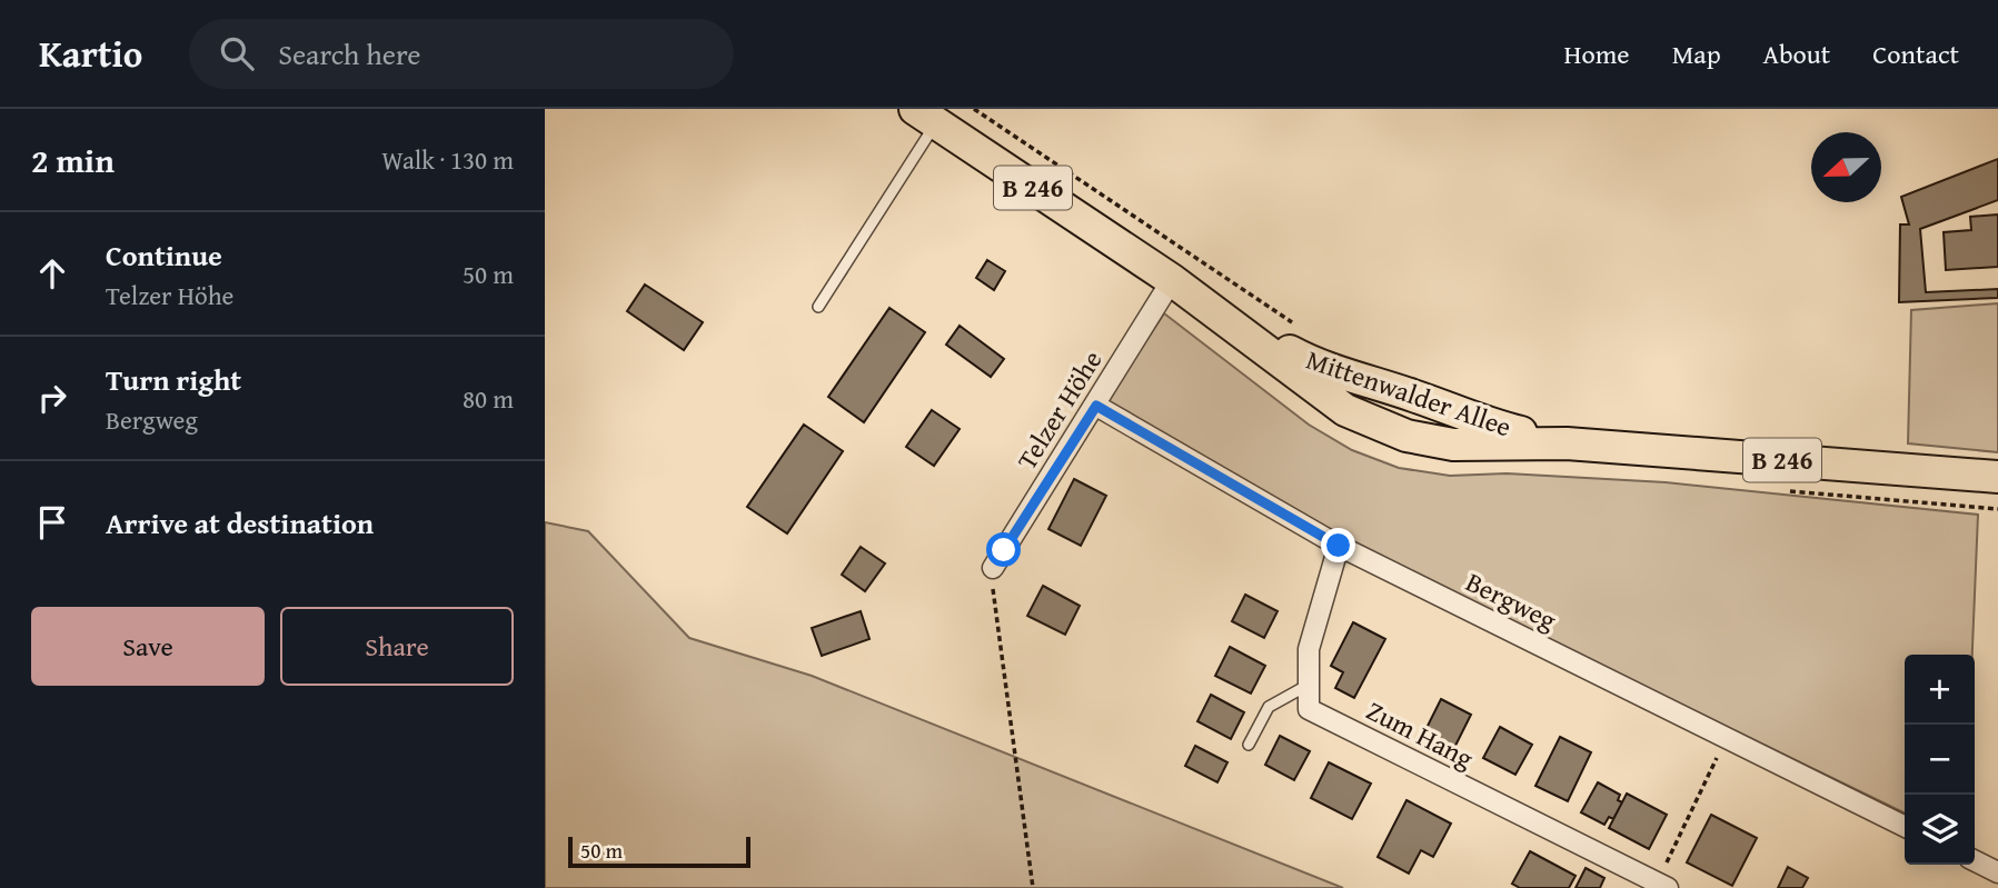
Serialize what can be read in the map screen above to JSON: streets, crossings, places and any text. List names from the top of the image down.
{
  "streets": {
    "main road": ["B 246", "Mittenwalder Allee"],
    "street": ["Telzer Höhe", "Bergweg", "Zum Hang"]
  },
  "crossings": [
    ["Mittenwalder Allee", "Telzer Höhe"],
    ["Telzer Höhe", "Bergweg"],
    ["Bergweg", "Zum Hang"]
  ],
  "scale_bar": "50 m",
  "north": "left",
  "page": {
    "header": "Kartio",
    "search": "Search here",
    "nav": [
      "Home",
      "Map",
      "About",
      "Contact"
    ],
    "heading": ["2 min", "Walk · 130 m"],
    "list": [
      ["Continue", "Telzer Höhe", "50 m"],
      ["Turn right", "Bergweg", "80 m"],
      "Arrive at destination"
    ],
    "buttons": ["Save", "Share"],
    "map_buttons": ["+", "−"],
    "scale": "50 m"
  }
}
